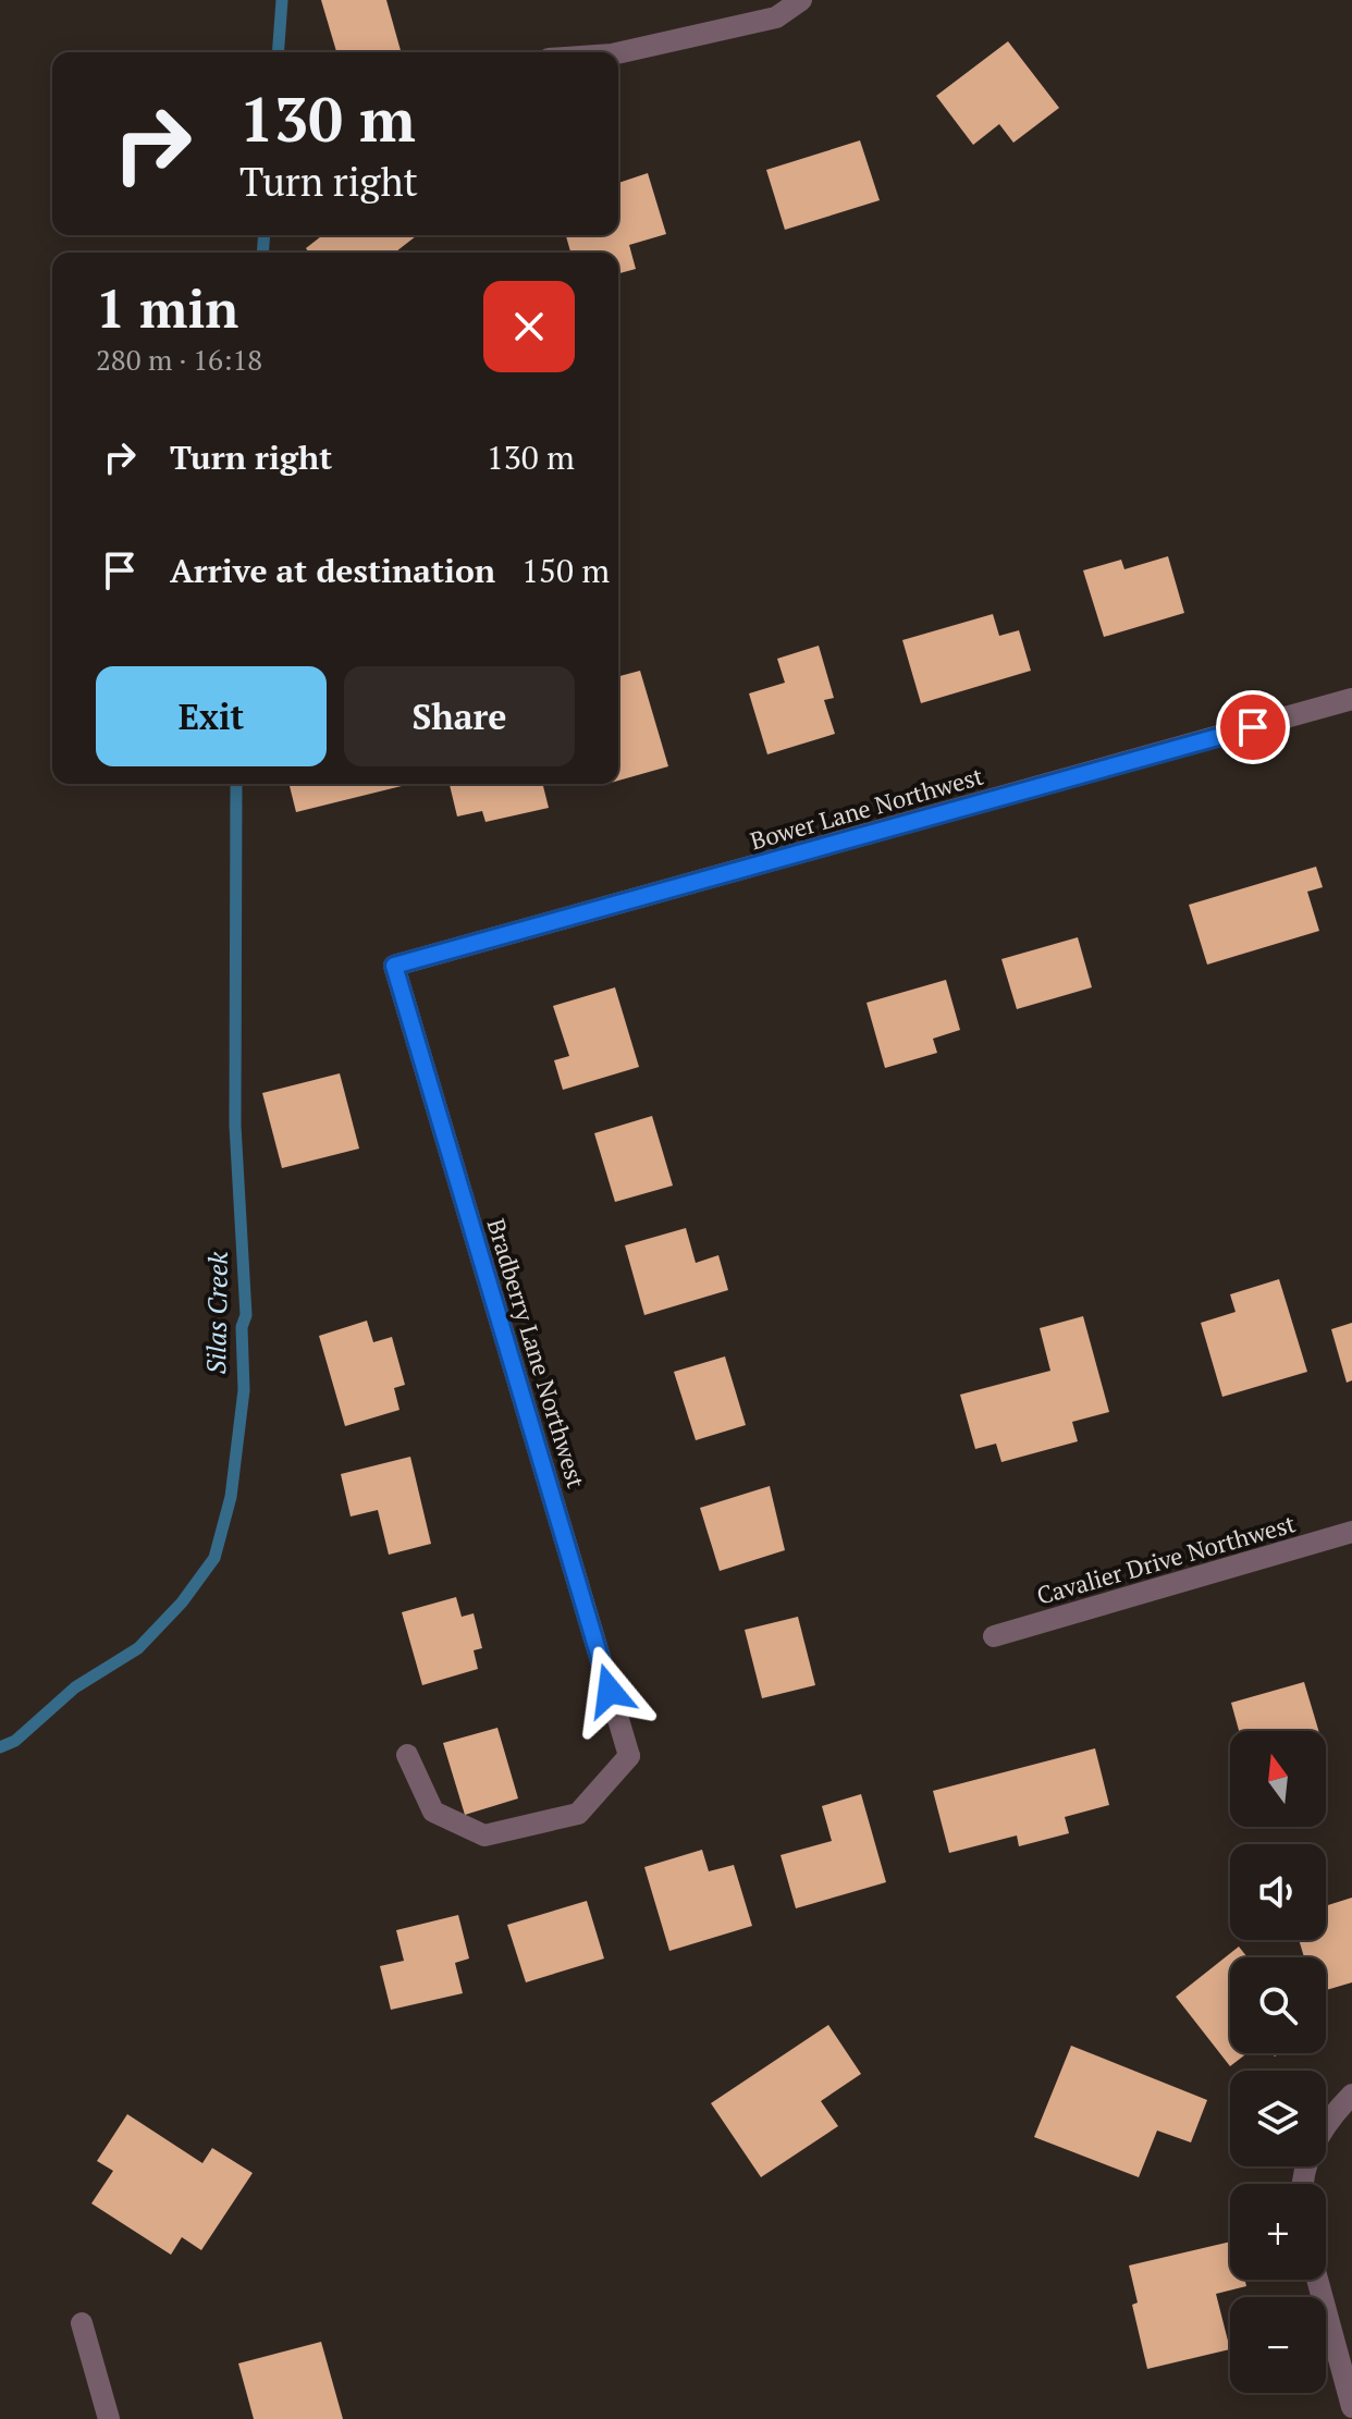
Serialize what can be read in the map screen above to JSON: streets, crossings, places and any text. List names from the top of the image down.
{
  "streets": {
    "street": ["Bower Lane Northwest", "Bradberry Lane Northwest", "Cavalier Drive Northwest"]
  },
  "crossings": [
    ["Bower Lane Northwest", "Bradberry Lane Northwest"]
  ],
  "water": ["Silas Creek"],
  "north": "top",
  "page": {
    "turn": ["130 m", "Turn right"],
    "heading": ["1 min", "280 m · 16:18"],
    "list": [
      {
        "name": "Turn right",
        "value": "130 m"
      },
      {
        "name": "Arrive at destination",
        "value": "150 m"
      }
    ],
    "buttons": ["Exit", "Share"],
    "map_buttons": ["+", "−"]
  }
}
